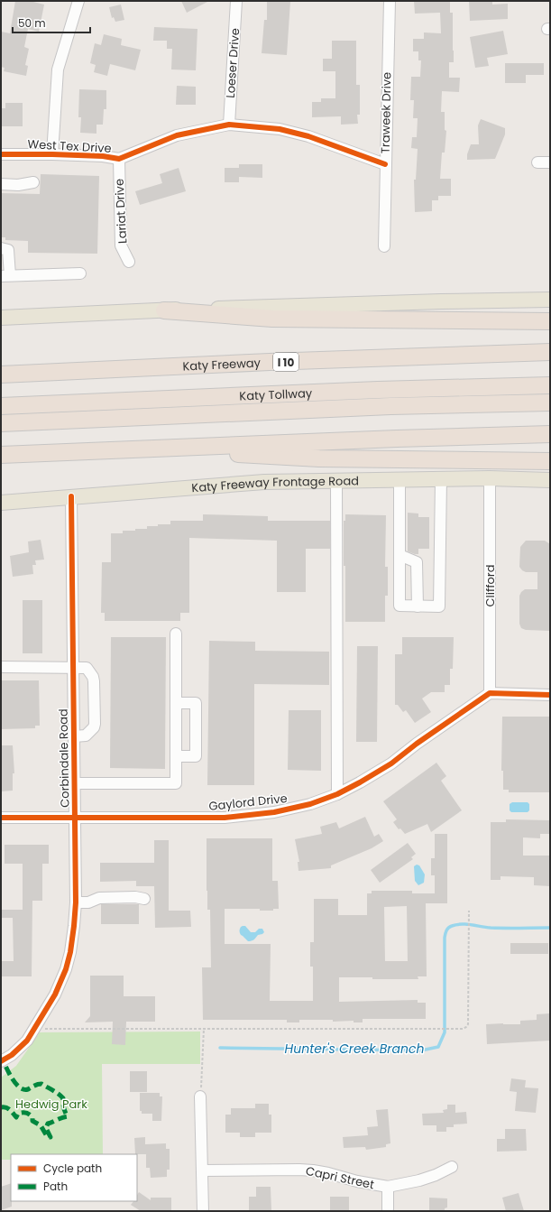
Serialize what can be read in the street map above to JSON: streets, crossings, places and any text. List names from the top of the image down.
{
  "streets": {
    "highway": ["I 10", "Katy Freeway", "Katy Tollway"],
    "main road": ["Katy Freeway Frontage Road"],
    "street": [
      "Loeser Drive",
      "Traweek Drive",
      "West Tex Drive",
      "Lariat Drive",
      "Clifford",
      "Corbindale Road",
      "Gaylord Drive",
      "Capri Street"
    ]
  },
  "crossings": [
    ["Loeser Drive", "West Tex Drive"],
    ["Traweek Drive", "West Tex Drive"],
    ["West Tex Drive", "Lariat Drive"],
    ["Katy Freeway Frontage Road", "Clifford"],
    ["Katy Freeway Frontage Road", "Corbindale Road"],
    ["Clifford", "Gaylord Drive"],
    ["Corbindale Road", "Gaylord Drive"]
  ],
  "water": ["Hunter's Creek Branch"],
  "parks": ["Hedwig Park"],
  "legend": ["Cycle path", "Path"],
  "scale_bar": "50 m"
}
